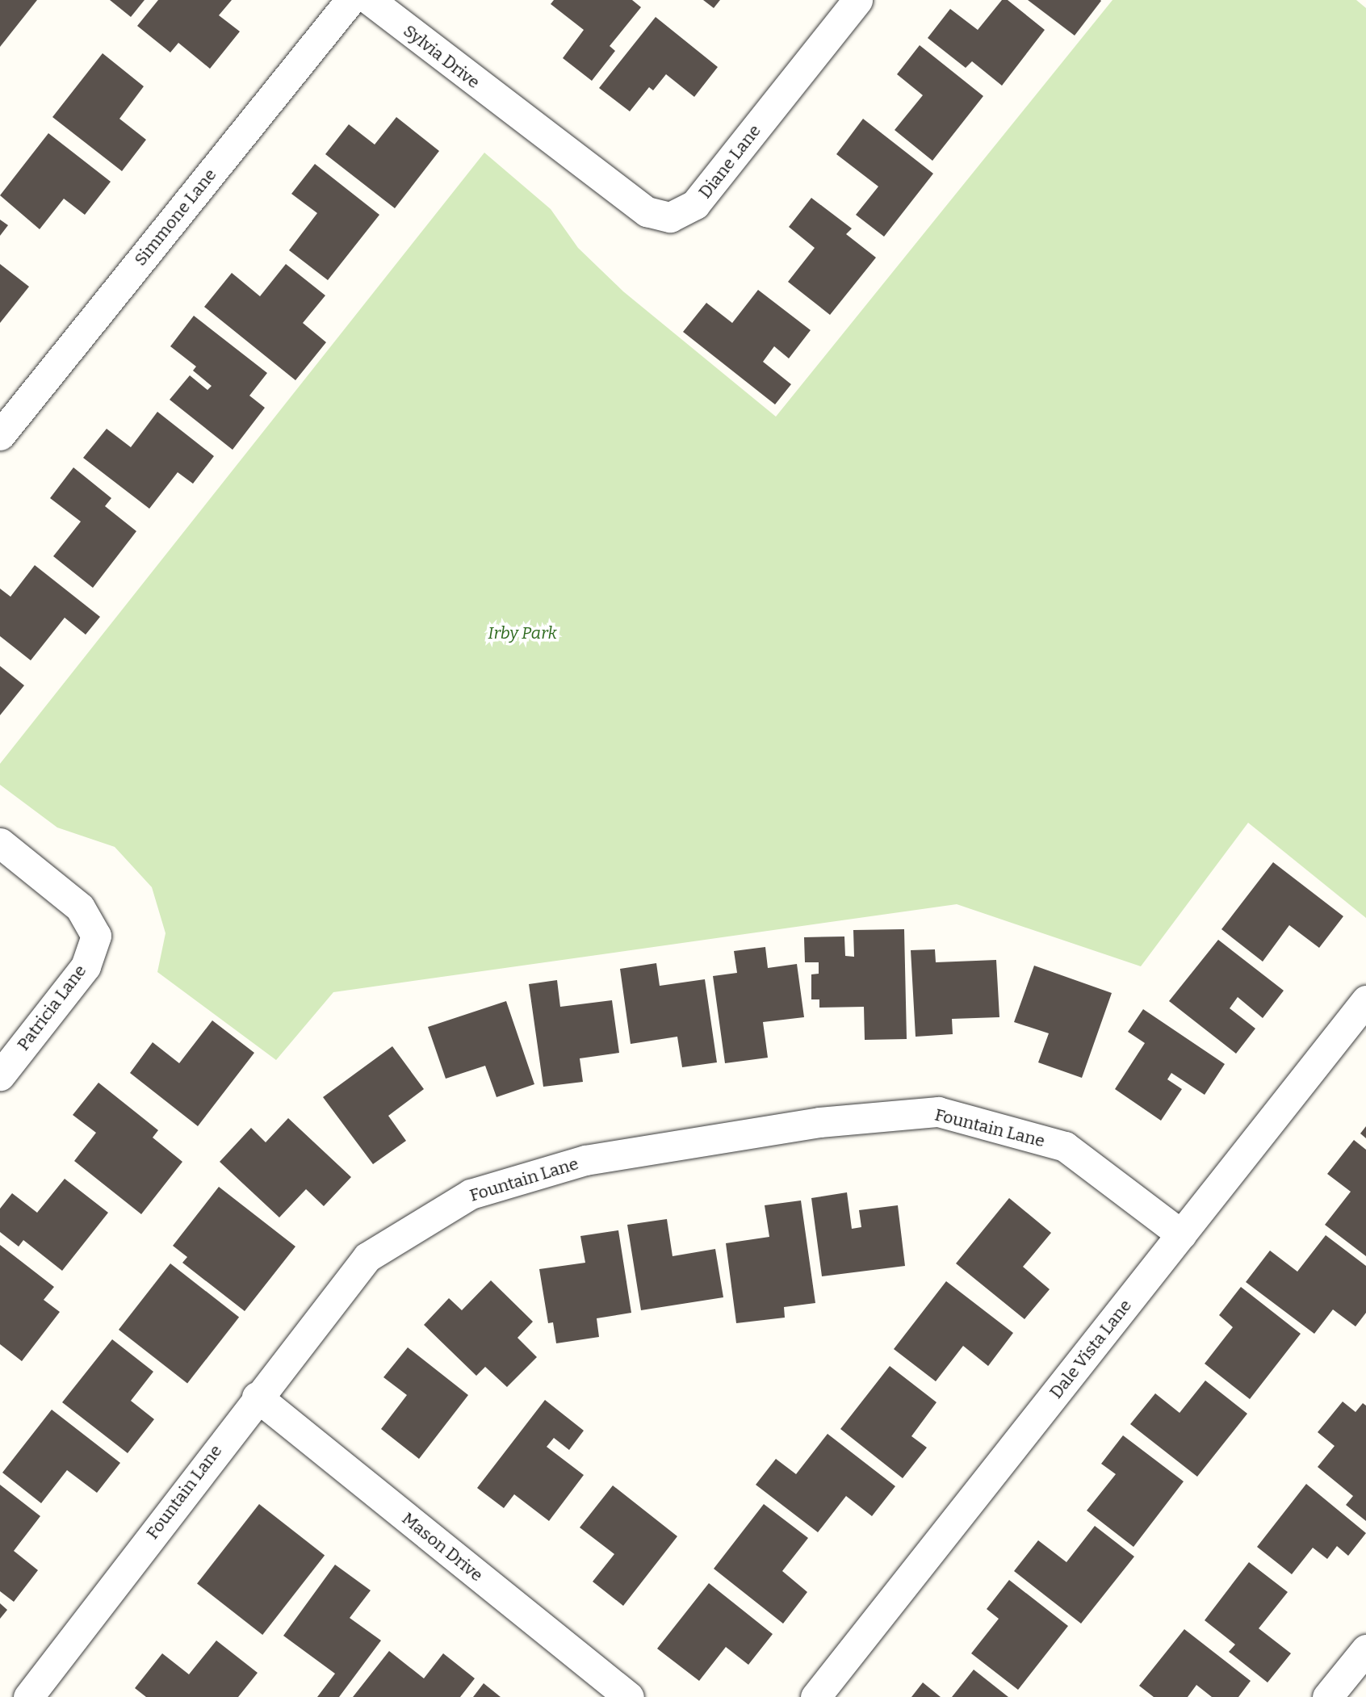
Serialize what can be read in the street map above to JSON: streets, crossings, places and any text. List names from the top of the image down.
{
  "streets": {
    "street": [
      "Sylvia Drive",
      "Diane Lane",
      "Simmone Lane",
      "Patricia Lane",
      "Fountain Lane",
      "Dale Vista Lane",
      "Mason Drive"
    ]
  },
  "crossings": [
    ["Sylvia Drive", "Diane Lane"],
    ["Fountain Lane", "Dale Vista Lane"],
    ["Fountain Lane", "Mason Drive"]
  ],
  "parks": ["Irby Park"]
}
